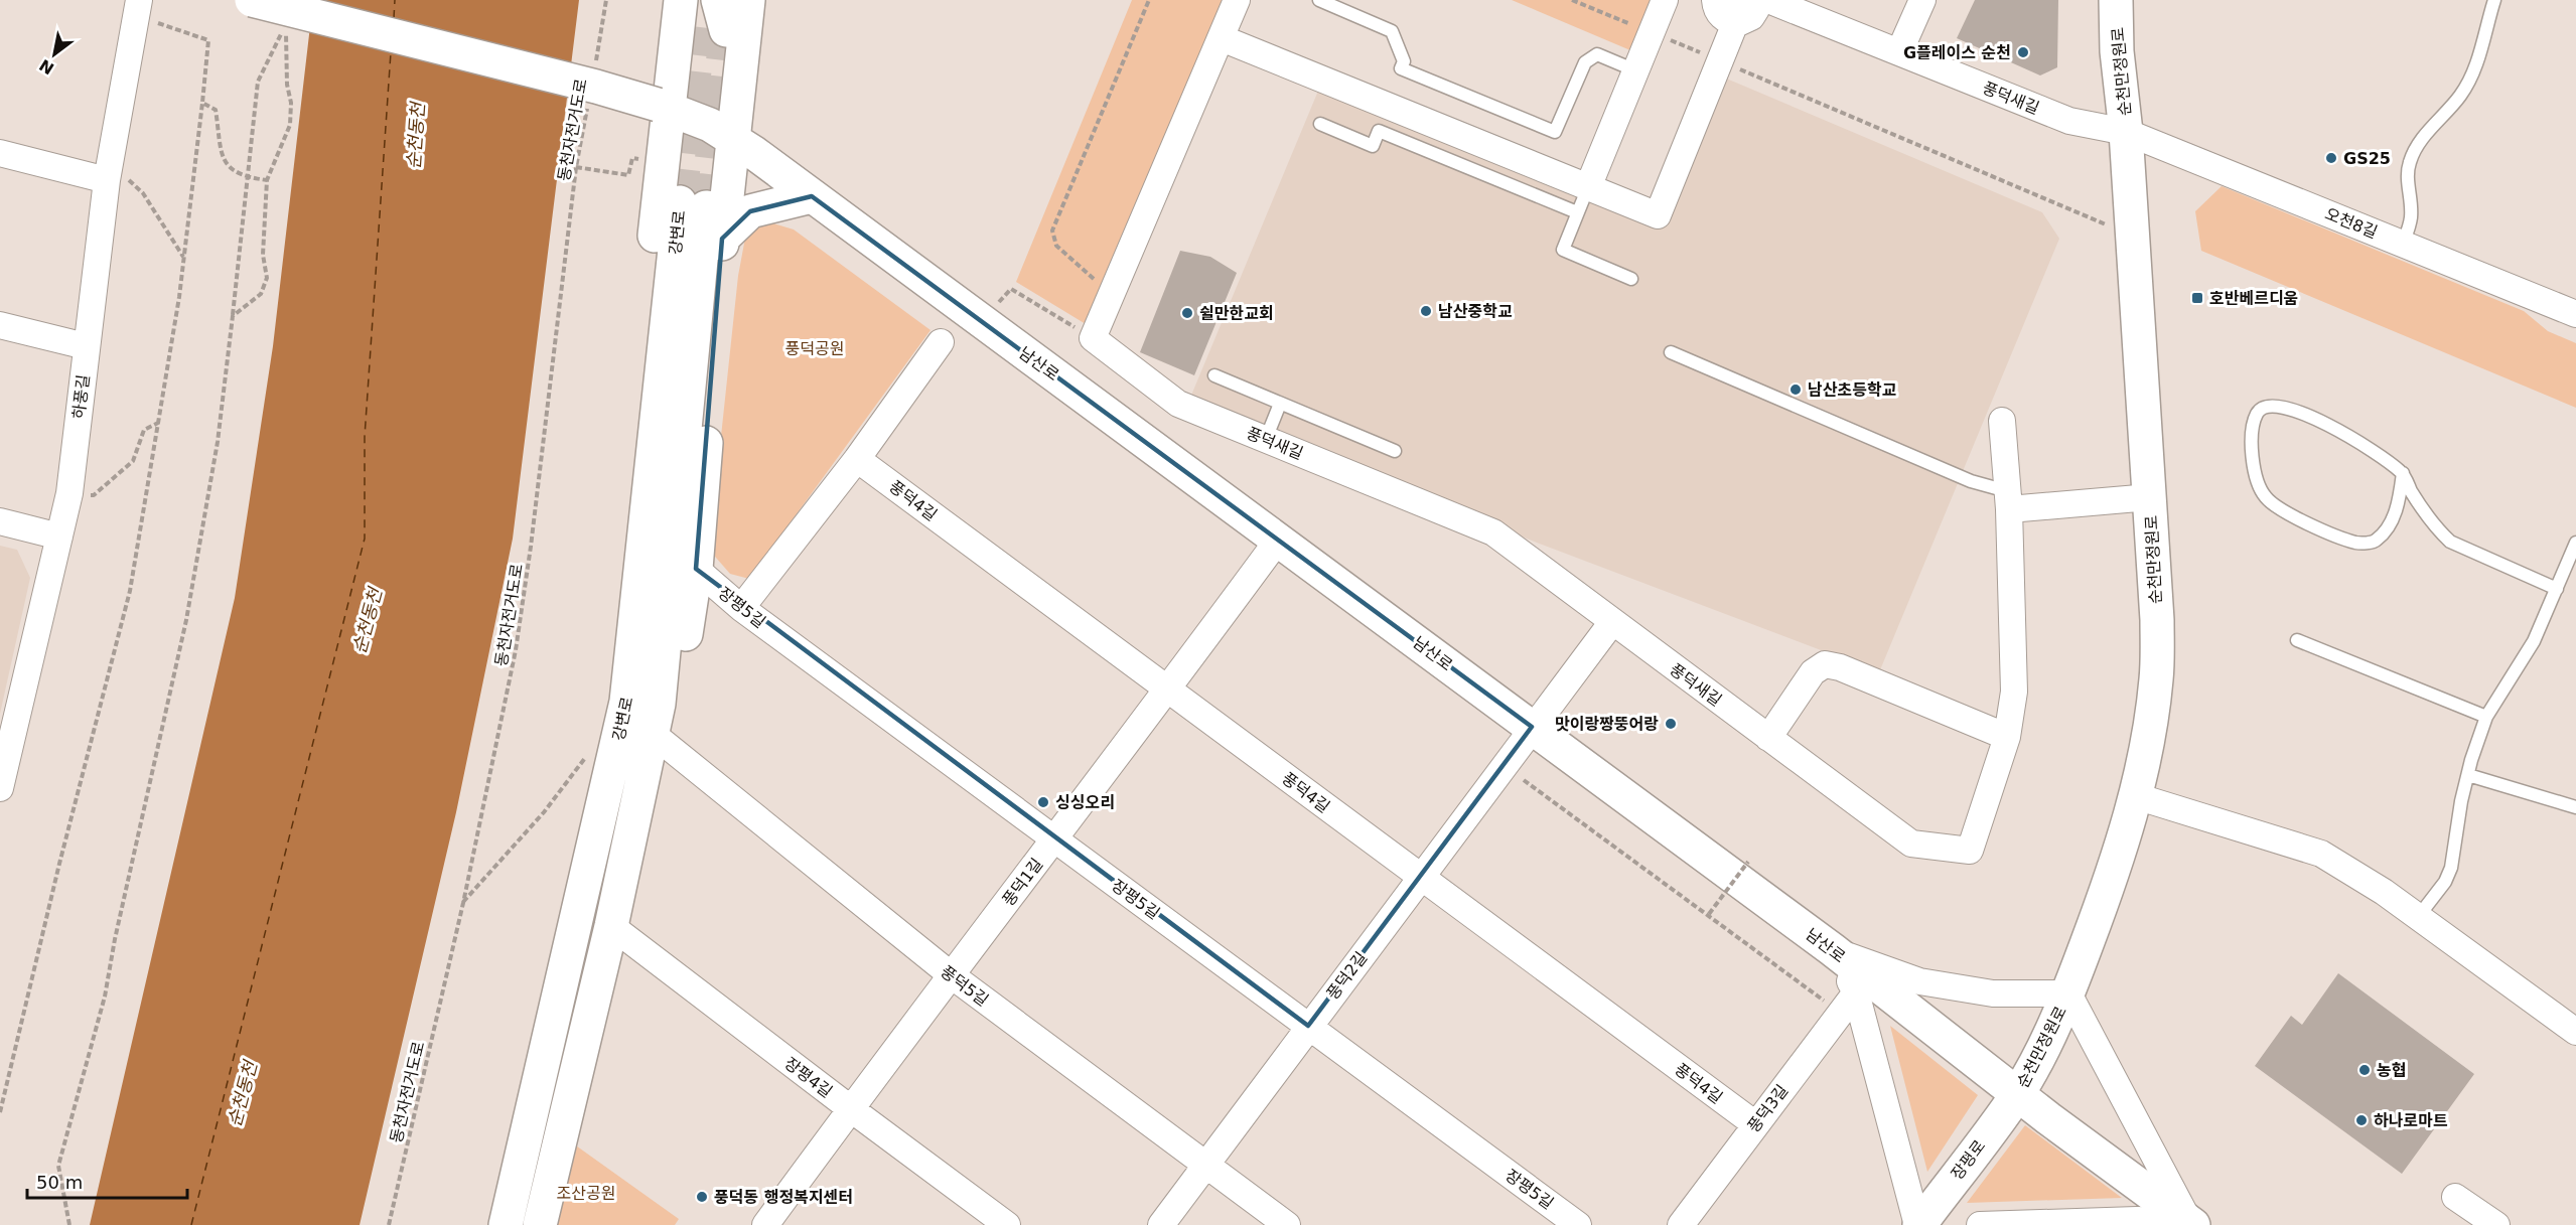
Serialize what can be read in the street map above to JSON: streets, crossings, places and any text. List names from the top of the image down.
{
  "streets": {
    "main road": [
      "순천만정원로",
      "강변로",
      "남산로",
      "장평로"
    ],
    "street": [
      "풍덕새길",
      "오천8길",
      "하풍길",
      "풍덕4길",
      "장평5길",
      "풍덕1길",
      "풍덕2길",
      "풍덕5길",
      "장평4길",
      "풍덕3길"
    ],
    "path": ["동천자전거도로"]
  },
  "crossings": [
    ["순천만정원로", "풍덕새길"],
    ["순천만정원로", "오천8길"],
    ["순천만정원로", "남산로"],
    ["순천만정원로", "장평로"],
    ["풍덕새길", "오천8길"],
    ["풍덕새길", "풍덕2길"],
    ["강변로", "풍덕5길"],
    ["강변로", "장평4길"],
    ["남산로", "풍덕1길"],
    ["남산로", "풍덕2길"],
    ["남산로", "장평로"],
    ["풍덕4길", "풍덕1길"],
    ["풍덕4길", "풍덕2길"],
    ["풍덕4길", "풍덕3길"],
    ["장평5길", "풍덕1길"],
    ["장평5길", "풍덕2길"],
    ["풍덕1길", "풍덕5길"],
    ["풍덕1길", "장평4길"],
    ["풍덕2길", "풍덕5길"]
  ],
  "water": ["순천동천"],
  "parks": ["풍덕공원", "조산공원"],
  "places": {
    "other": [
      "G플레이스 순천",
      "GS25",
      "남산중학교",
      "쉴만한교회",
      "남산초등학교",
      "맛이랑짱뚱어랑",
      "싱싱오리",
      "농협",
      "하나로마트",
      "풍덕동 행정복지센터"
    ],
    "transit": ["호반베르디움"]
  },
  "scale_bar": "50 m",
  "north": "bottom left"
}
